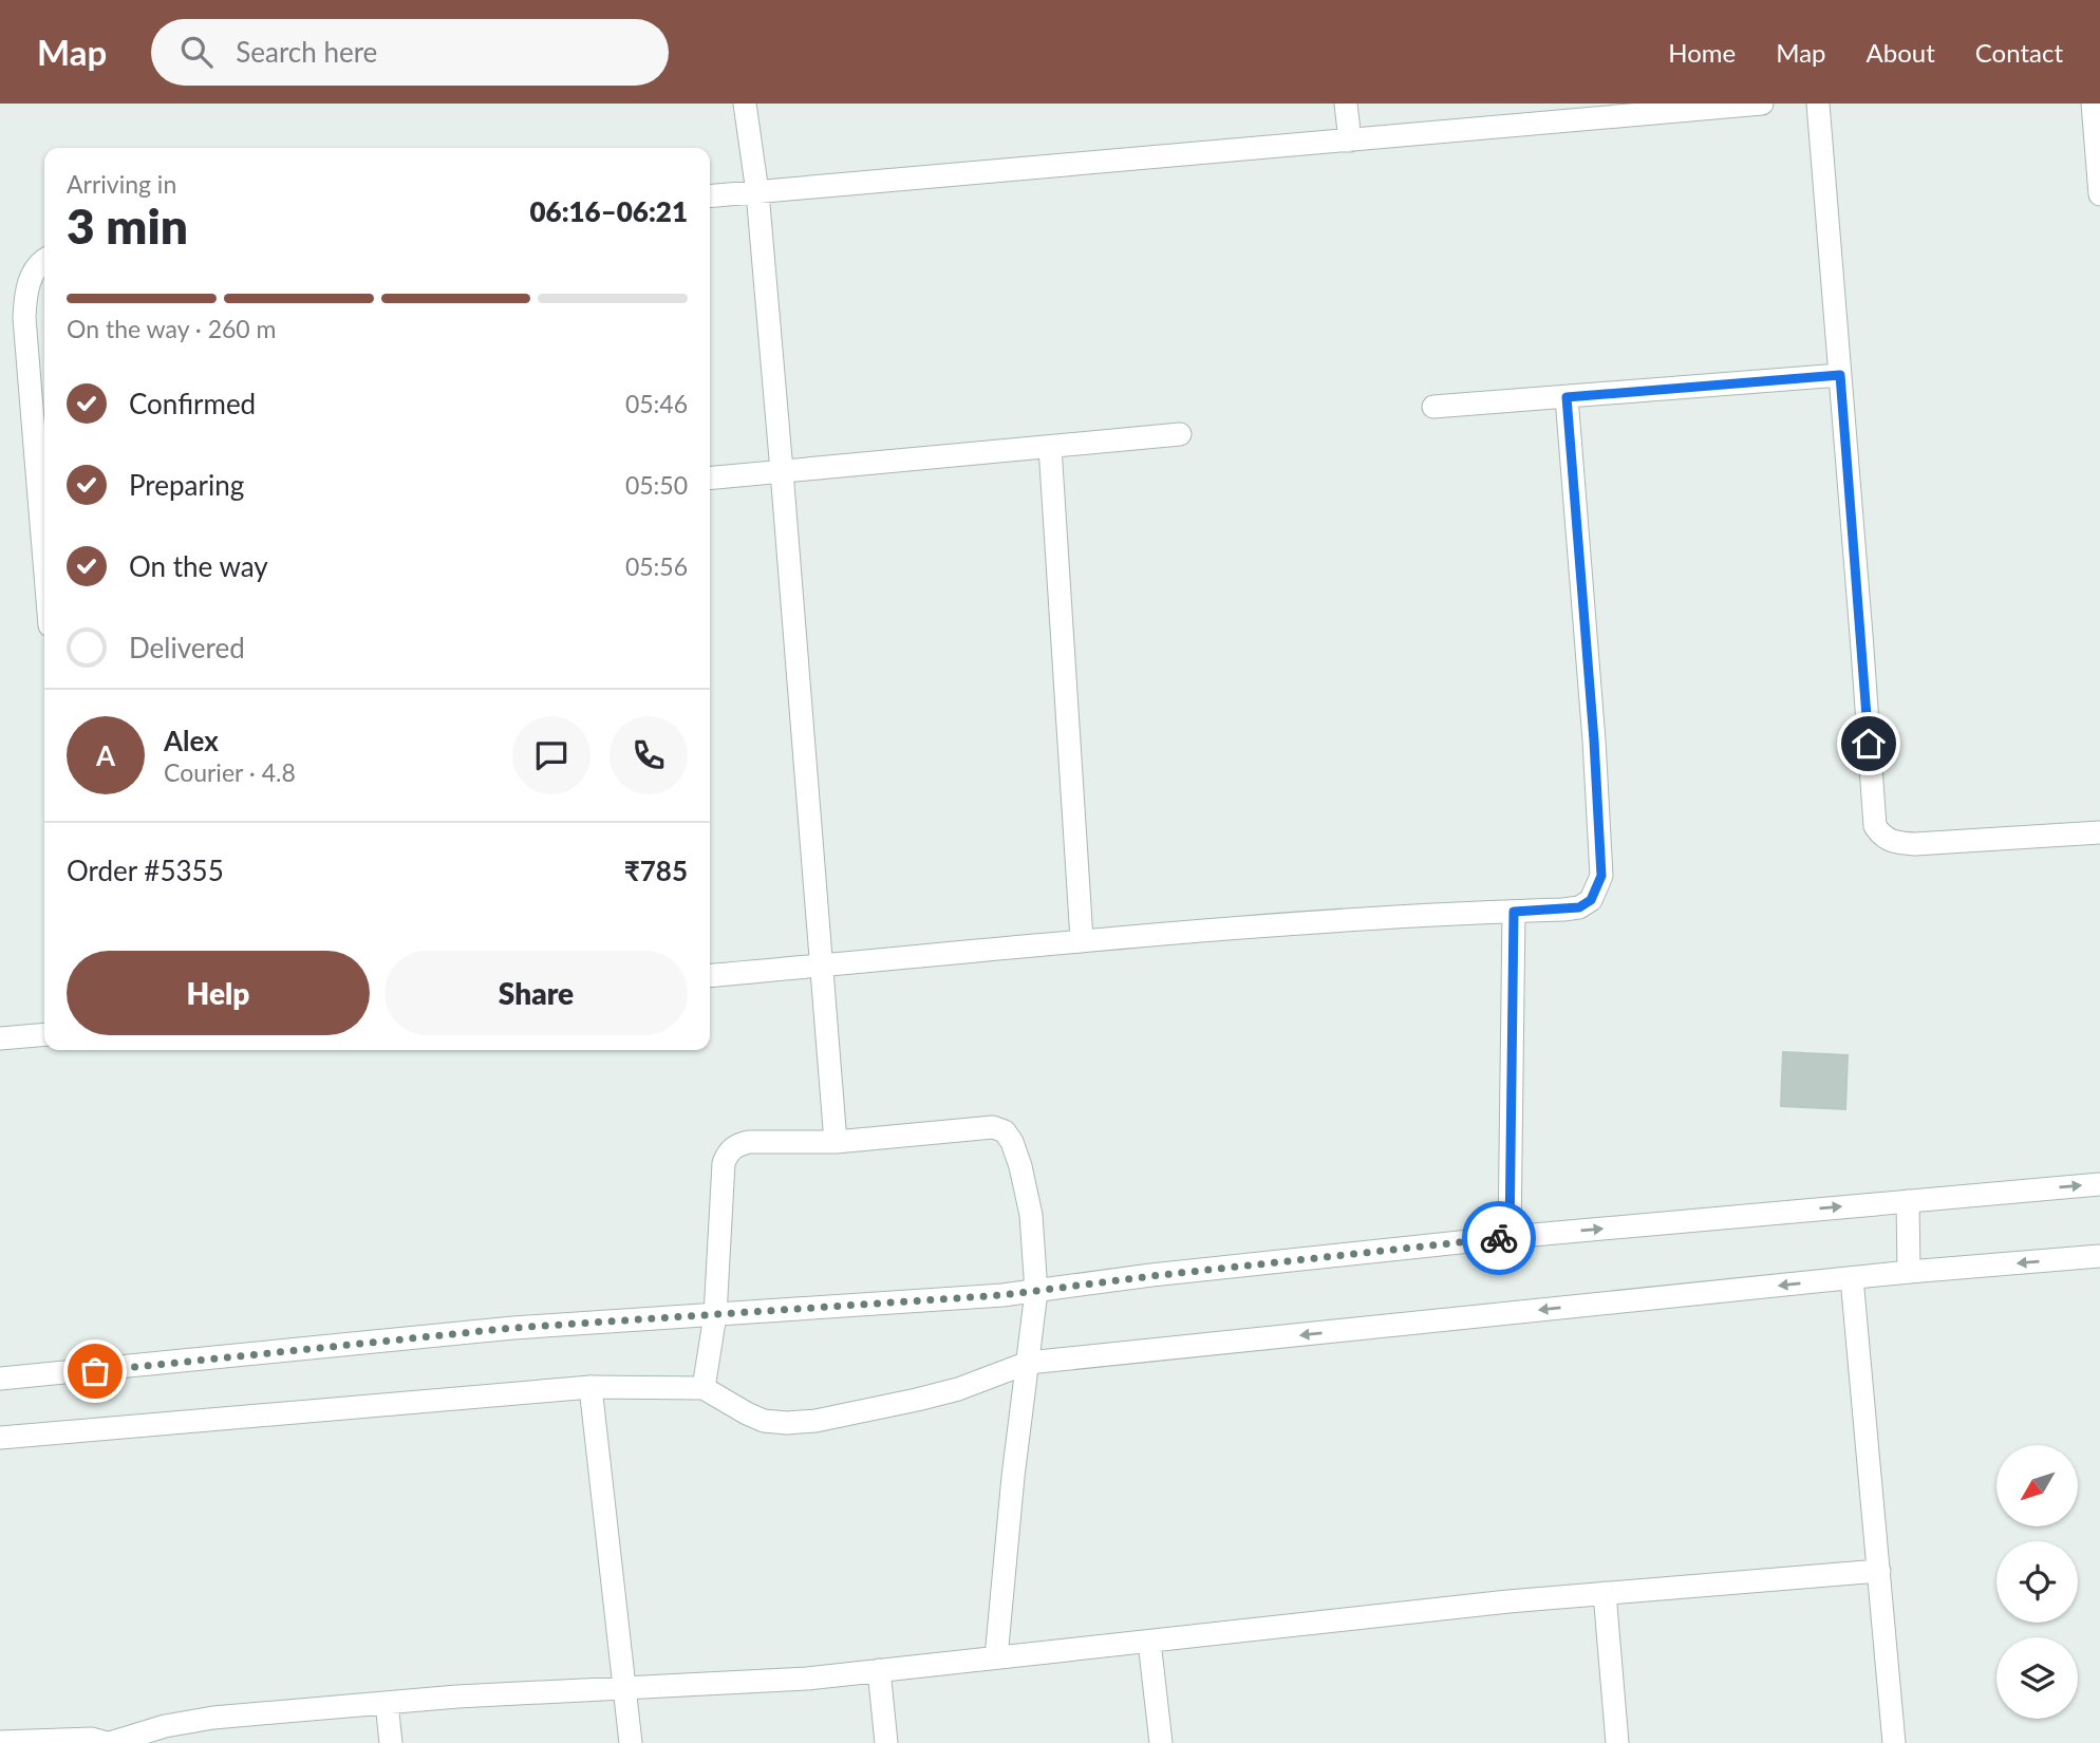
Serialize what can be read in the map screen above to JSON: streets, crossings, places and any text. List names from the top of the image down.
{
  "north": "bottom left",
  "page": {
    "header": "Map",
    "search": "Search here",
    "nav": [
      "Home",
      "Map",
      "About",
      "Contact"
    ],
    "heading": ["3 min", "Arriving in", "06:16–06:21"],
    "panel": [
      "Alex",
      "Courier · 4.8",
      "Order #5355",
      "₹785"
    ],
    "bar": "On the way · 260 m",
    "list": [
      ["Confirmed", "05:46"],
      ["Preparing", "05:50"],
      ["On the way", "05:56"],
      "Delivered"
    ],
    "round": "A",
    "buttons": ["Help", "Share"]
  }
}
